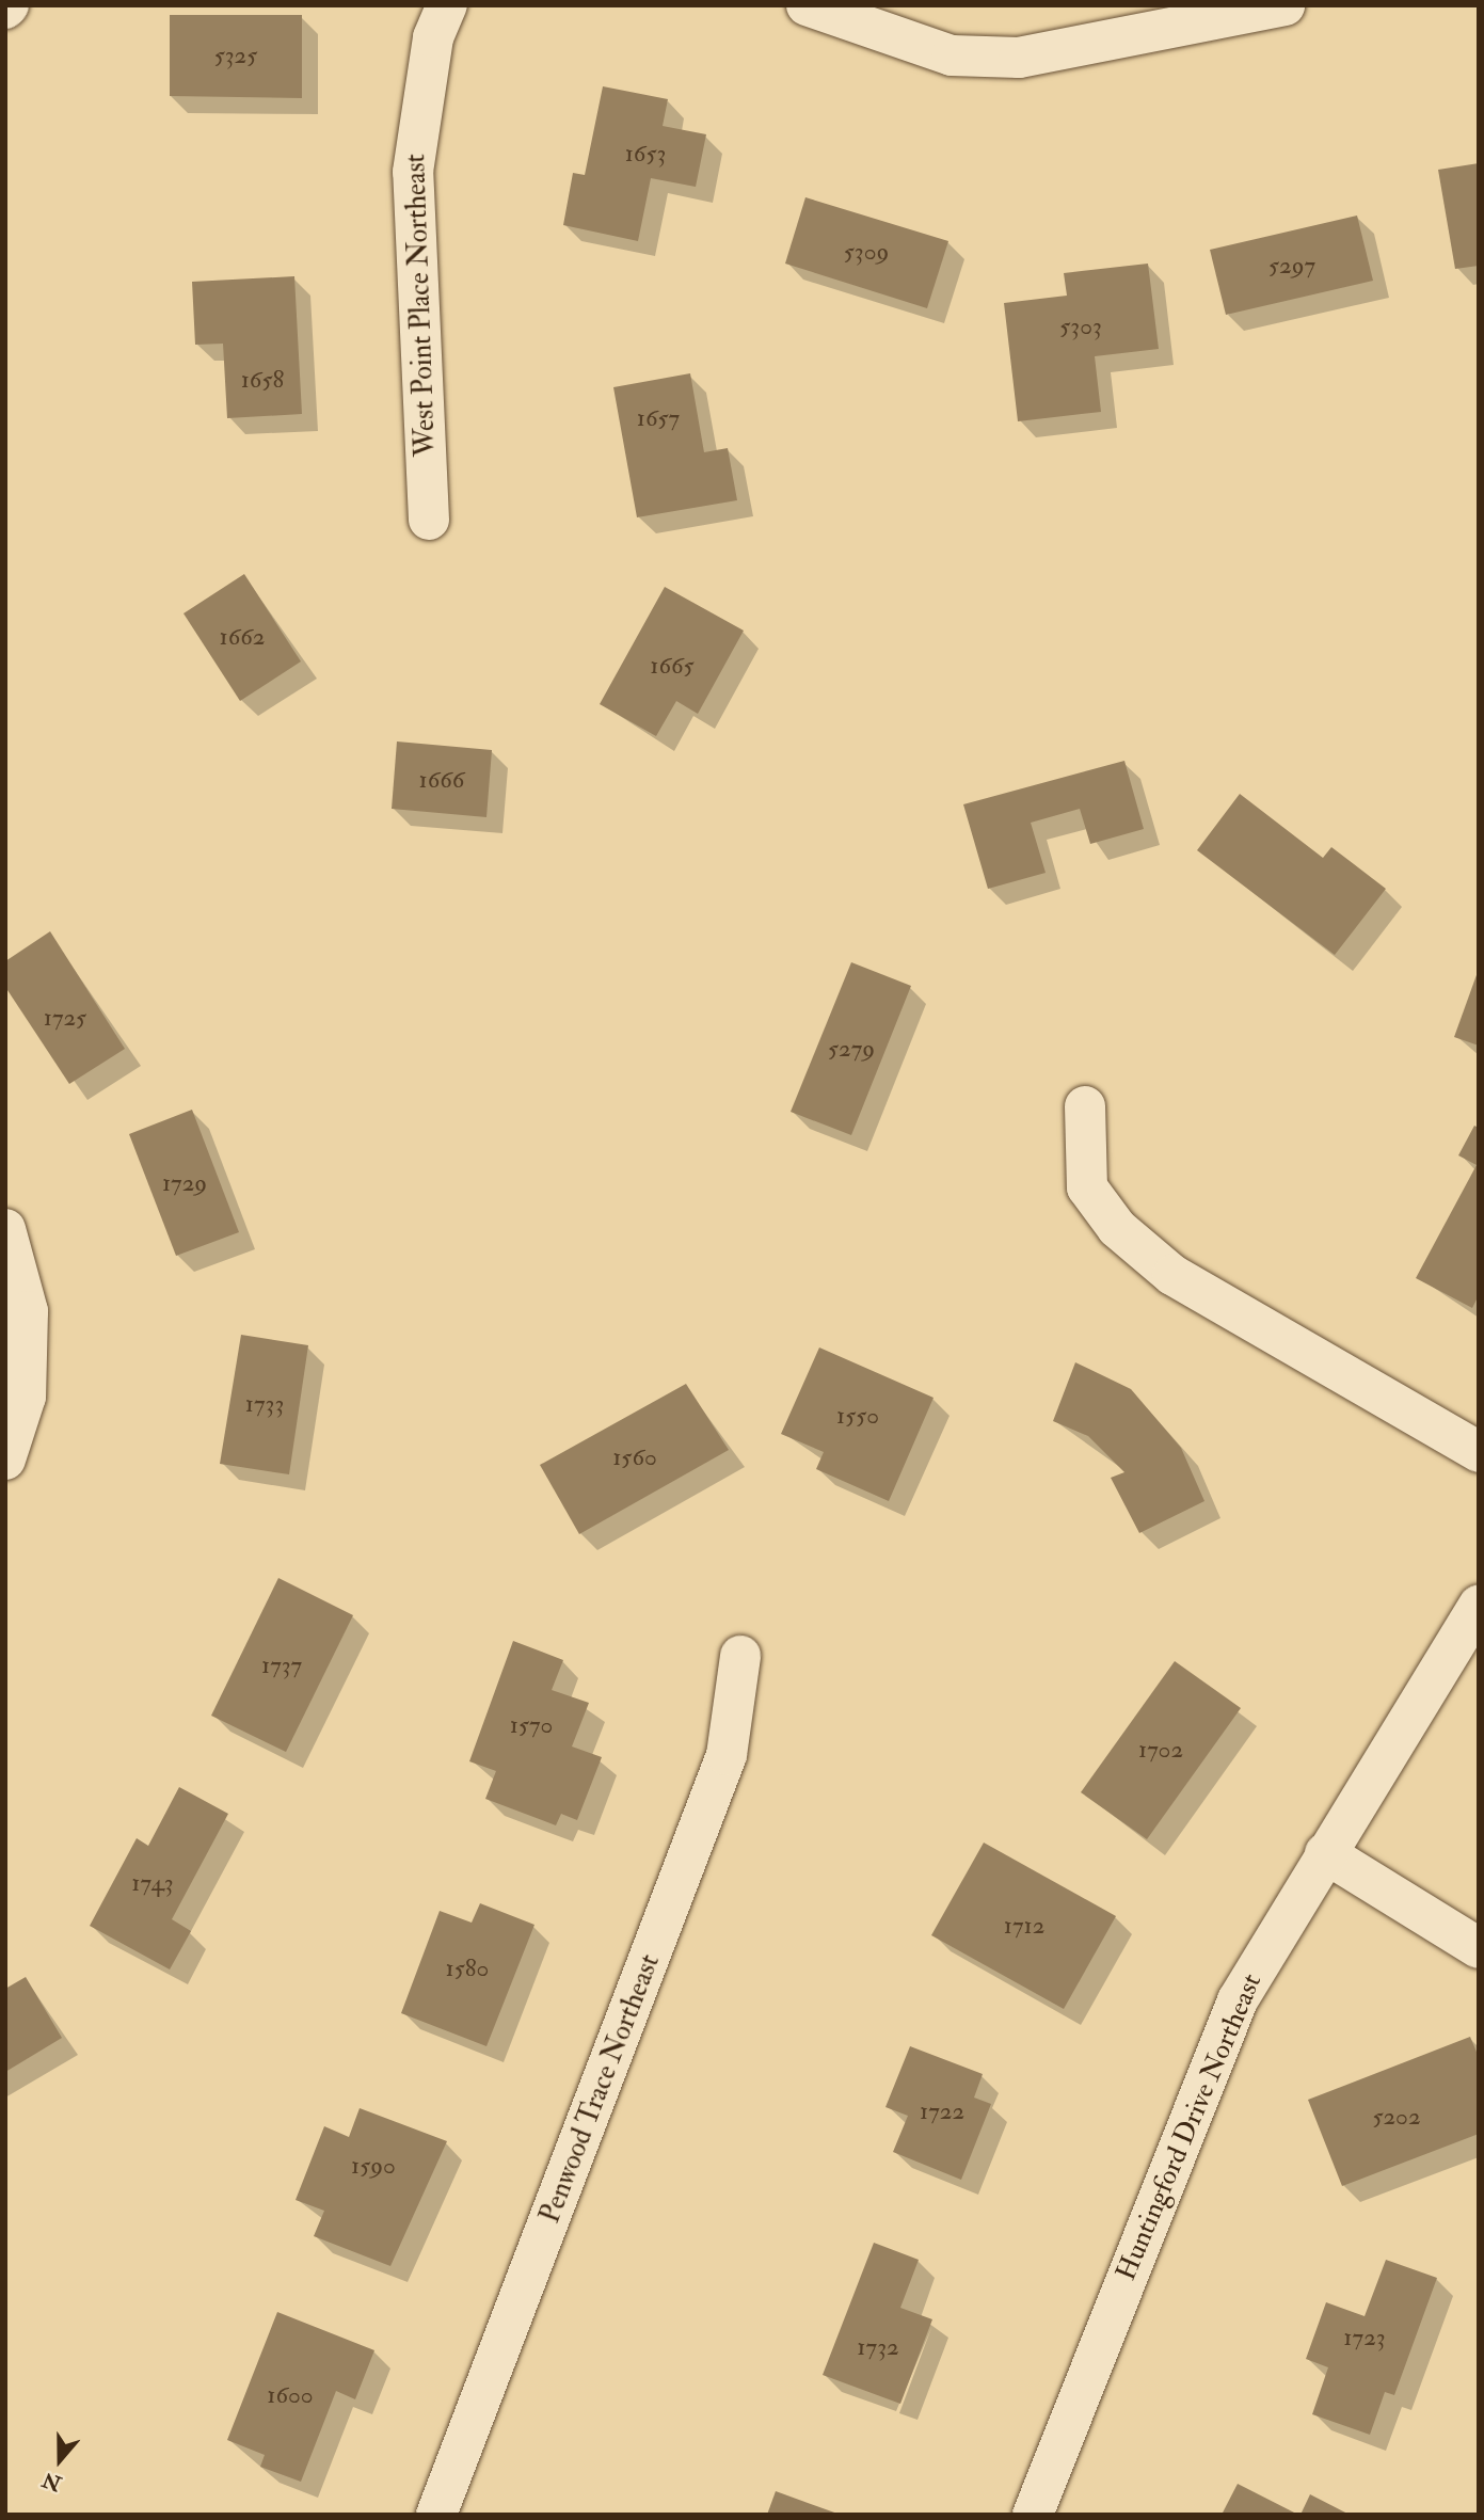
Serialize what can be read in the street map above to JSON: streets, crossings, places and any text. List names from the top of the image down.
{
  "streets": {
    "street": ["West Point Place Northeast", "Penwood Trace Northeast", "Huntingford Drive Northeast"]
  },
  "house_numbers": [
    "5325",
    "1653",
    "5309",
    "5297",
    "5303",
    "1658",
    "1657",
    "1662",
    "1665",
    "1666",
    "1725",
    "5279",
    "1729",
    "1733",
    "1550",
    "1560",
    "1737",
    "1570",
    "1702",
    "1743",
    "1712",
    "1580",
    "1722",
    "5202",
    "1590",
    "1723",
    "1732",
    "1600"
  ],
  "north": "bottom"
}
